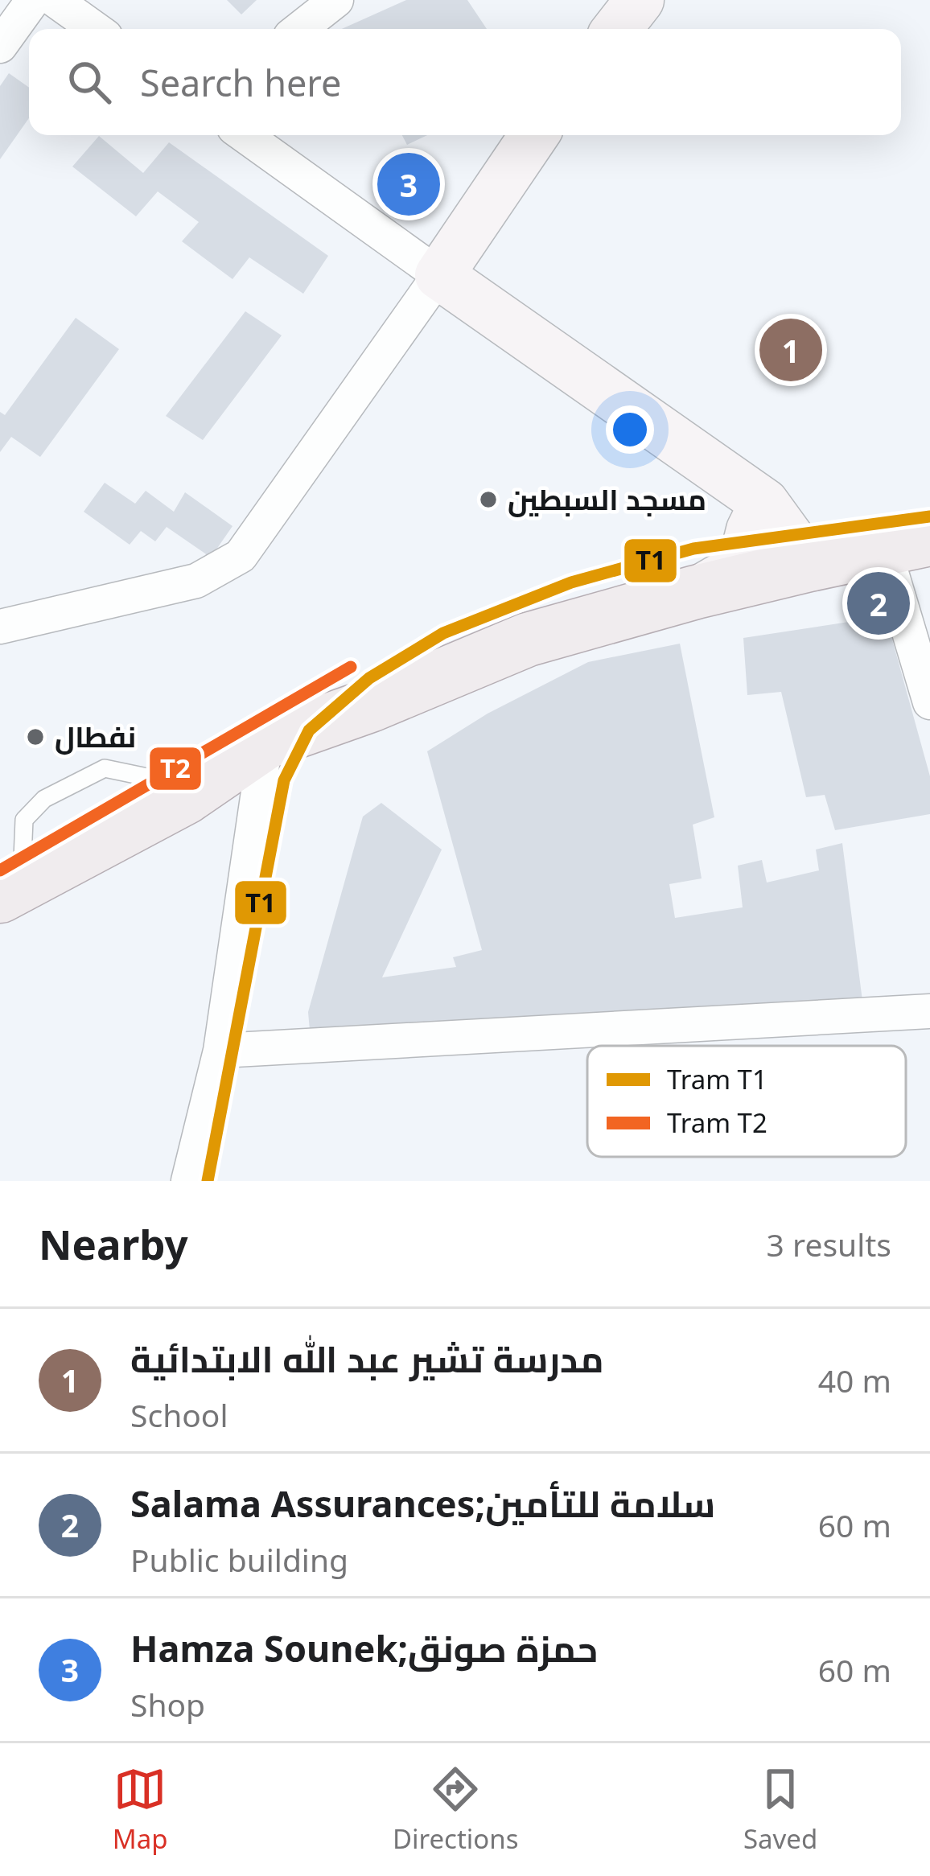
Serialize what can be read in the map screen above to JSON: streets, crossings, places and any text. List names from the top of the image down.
{
  "places": ["مسجد السبطين", "نفطال"],
  "lines": ["tram line T1", "tram line T2"],
  "legend": ["Tram T1", "Tram T2"],
  "page": {
    "search": "Search here",
    "pins": ["3", "1", "2"],
    "heading": ["Nearby", "3 results"],
    "list": [
      {
        "mark": "1",
        "name": "مدرسة تشير عبد الله الابتدائية",
        "note": "School",
        "value": "40 m"
      },
      {
        "mark": "2",
        "name": "Salama Assurances;سلامة للتأمين",
        "note": "Public building",
        "value": "60 m"
      },
      {
        "mark": "3",
        "name": "Hamza Sounek;حمزة صونق",
        "note": "Shop",
        "value": "60 m"
      }
    ],
    "nav": ["Map", "Directions", "Saved"]
  }
}
